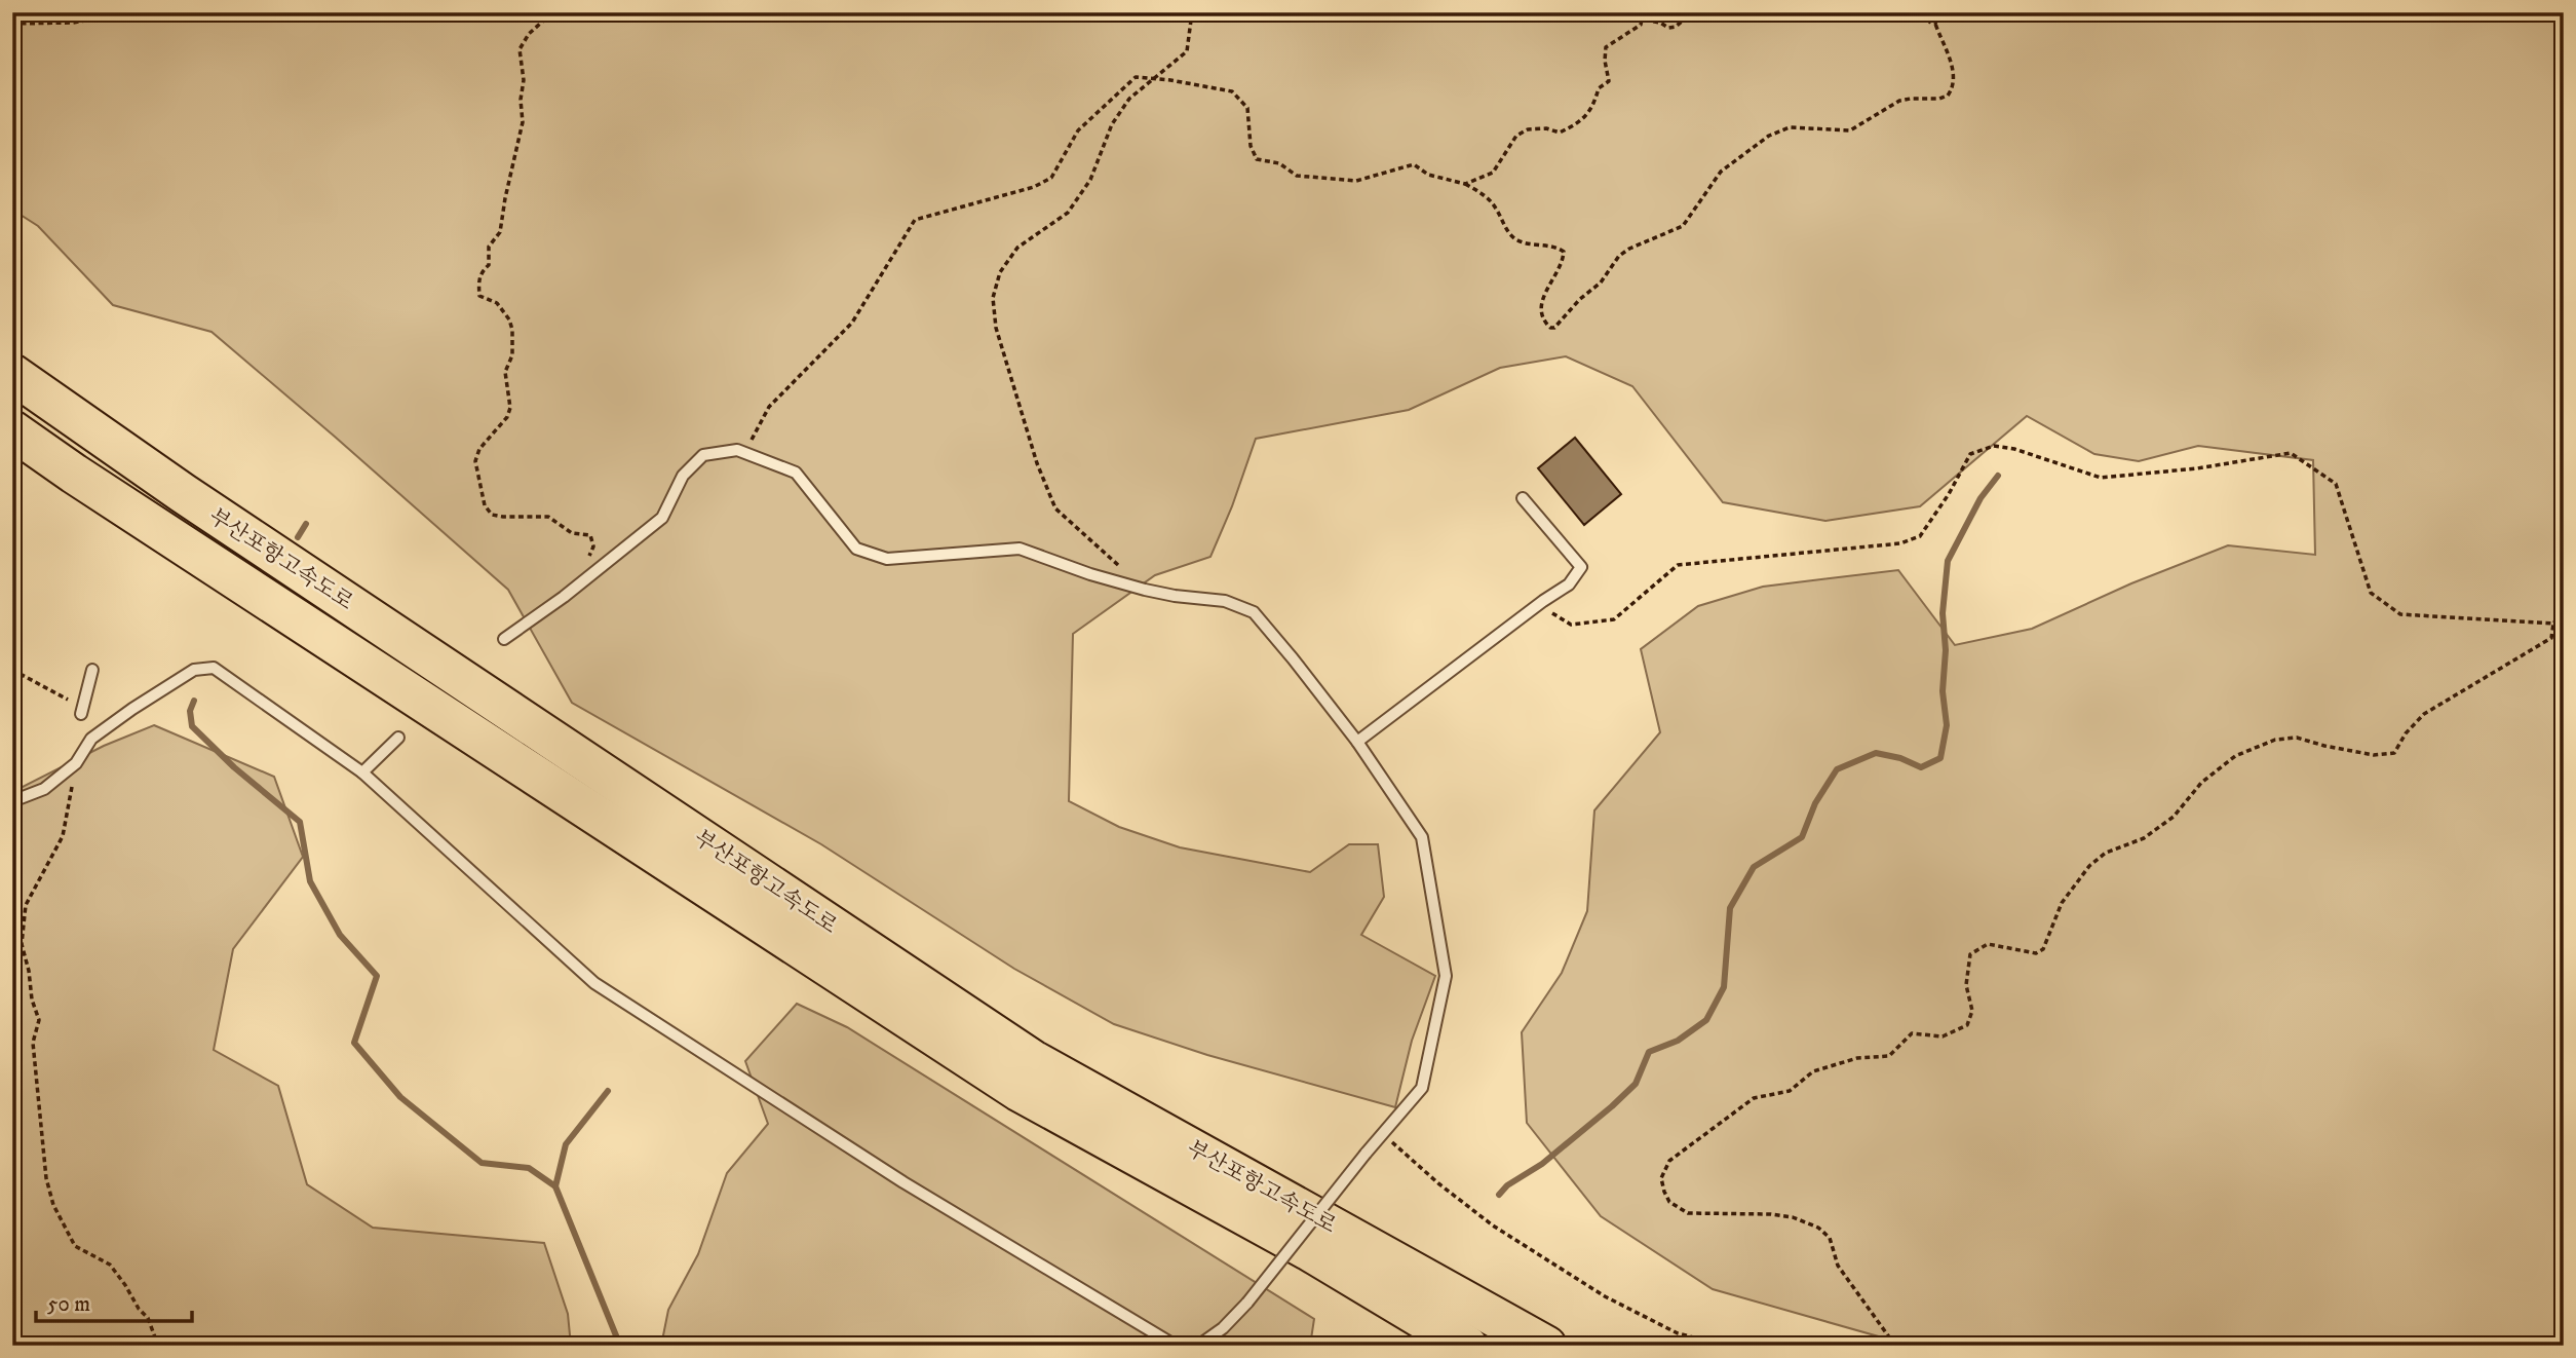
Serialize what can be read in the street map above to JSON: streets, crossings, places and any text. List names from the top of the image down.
{
  "streets": {
    "highway": ["부산포항고속도로"]
  },
  "scale_bar": "50 m"
}
